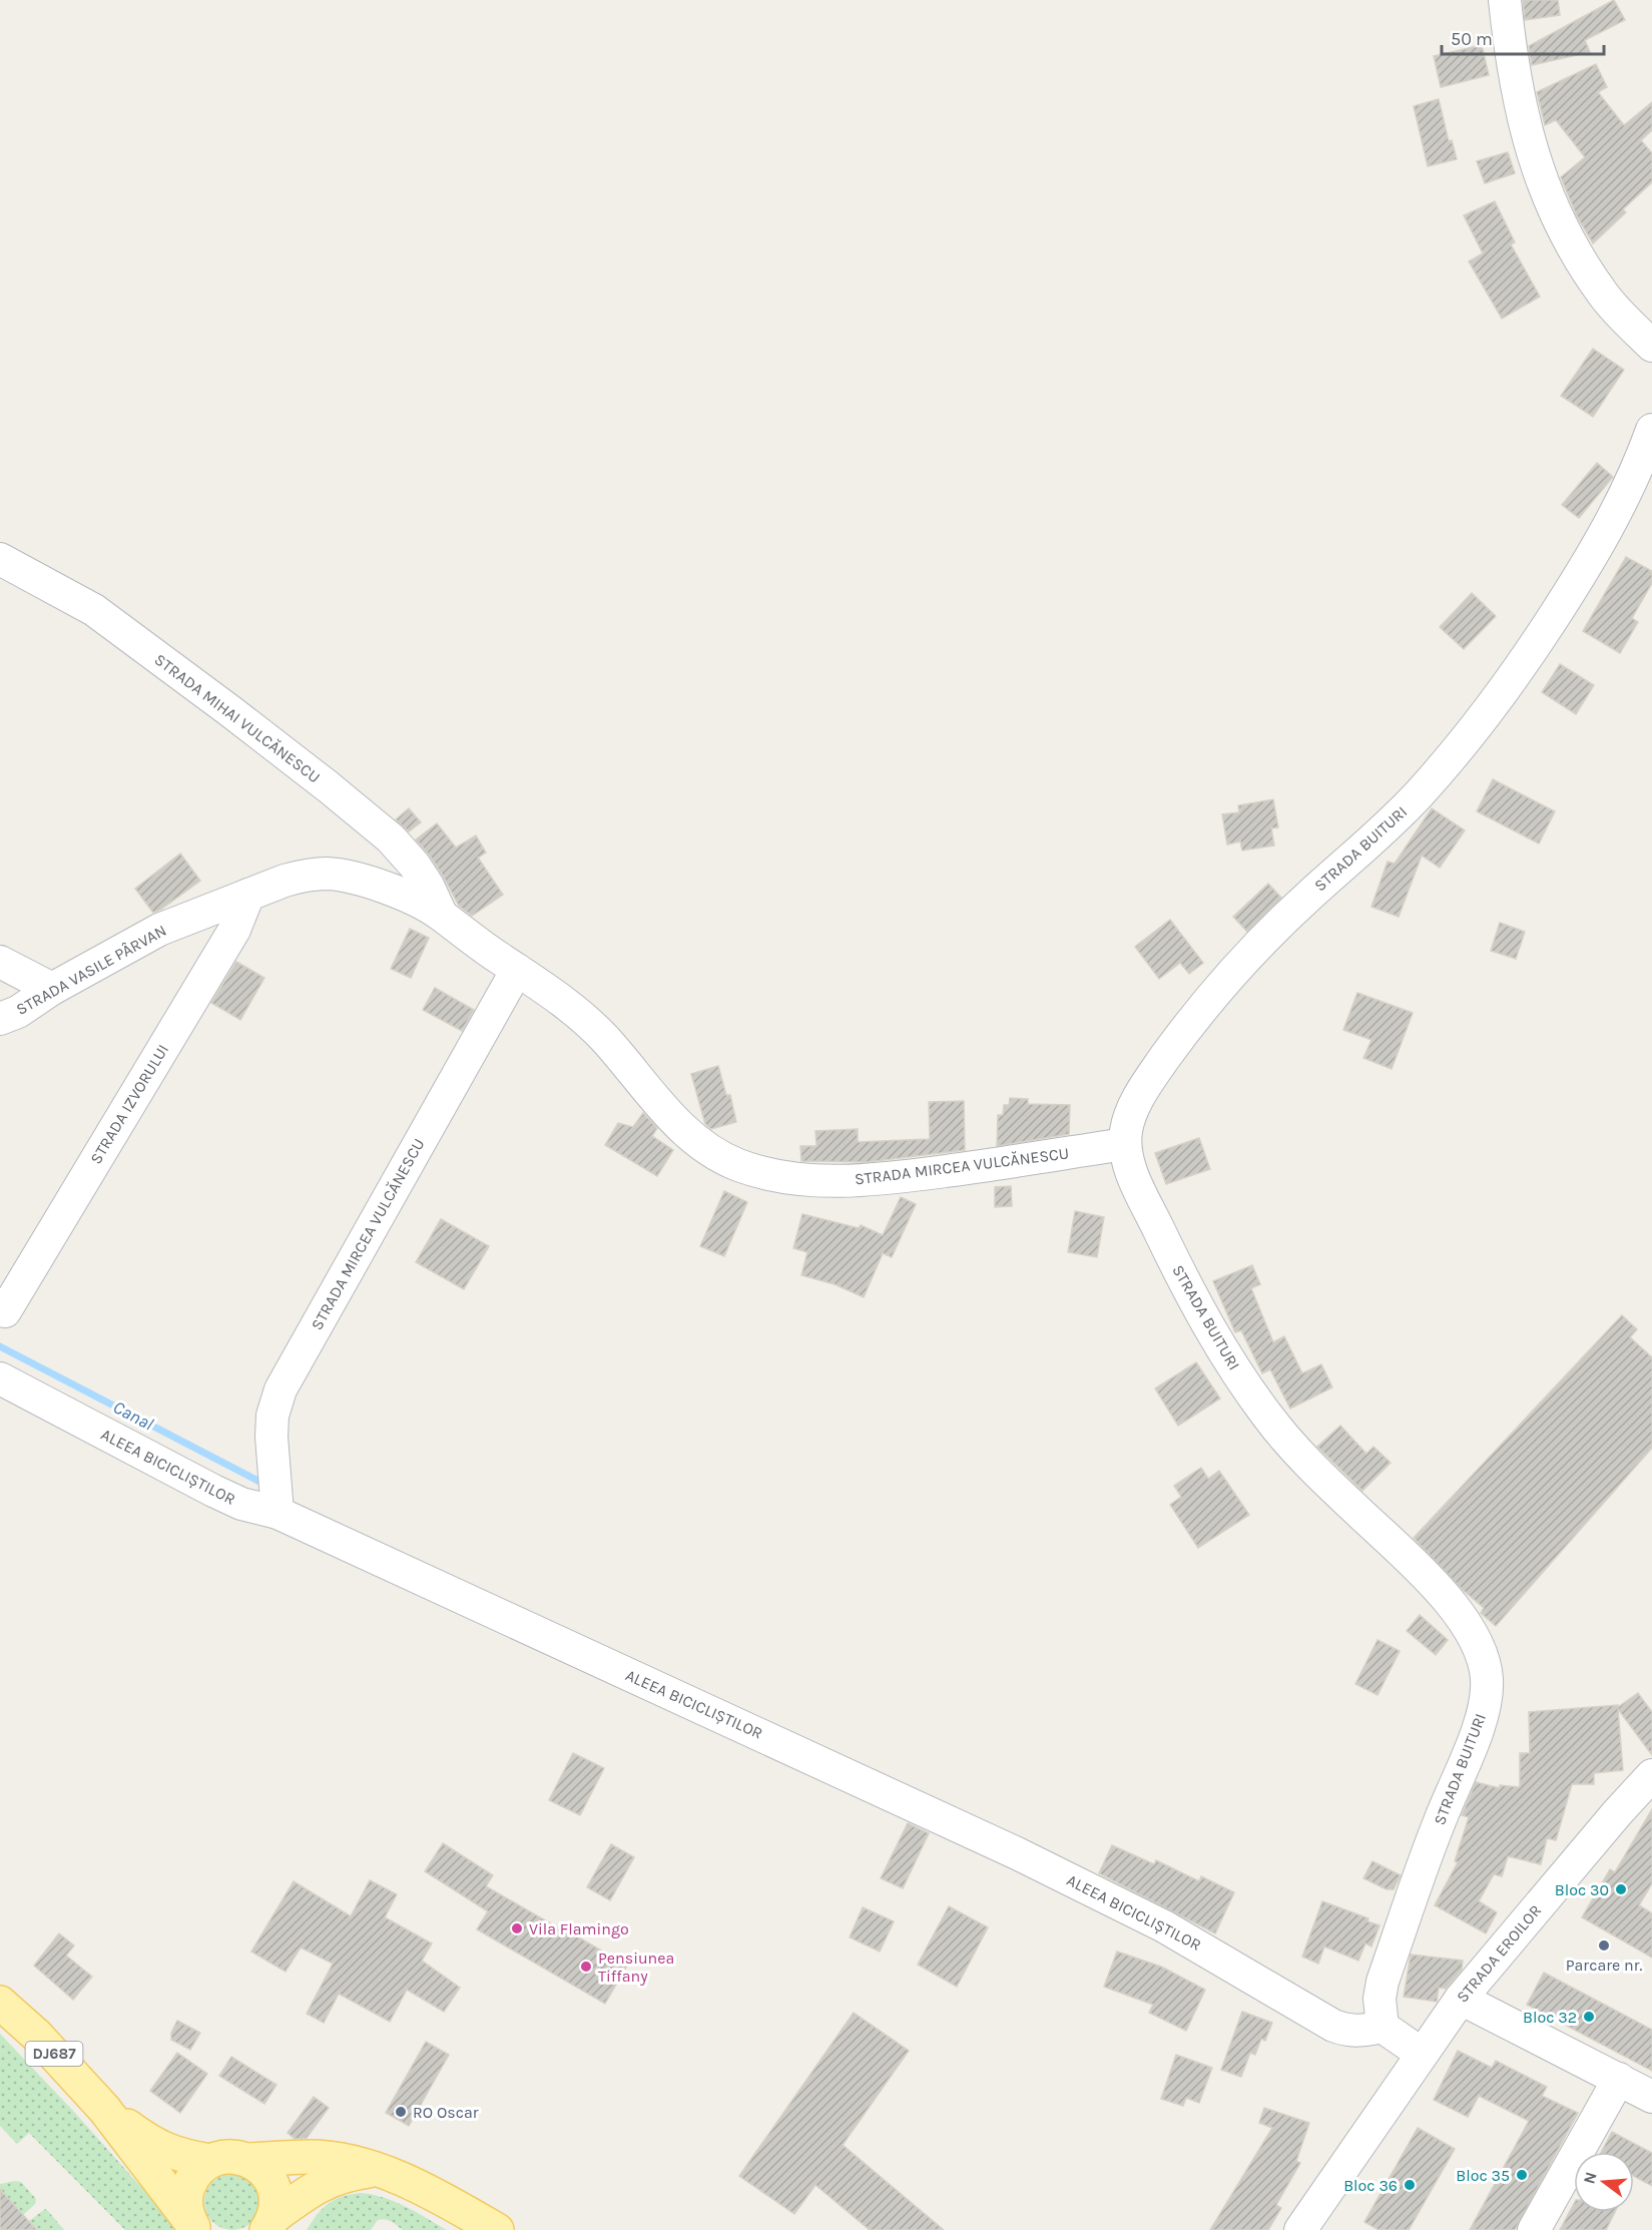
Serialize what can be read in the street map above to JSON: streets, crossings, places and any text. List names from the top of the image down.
{
  "streets": {
    "main road": ["DJ687"],
    "street": [
      "STRADA MIHAI VULCĂNESCU",
      "STRADA BUITURI",
      "STRADA VASILE PÂRVAN",
      "STRADA IZVORULUI",
      "STRADA MIRCEA VULCĂNESCU",
      "ALEEA BICICLIȘTILOR",
      "STRADA EROILOR"
    ]
  },
  "crossings": [
    ["STRADA MIHAI VULCĂNESCU", "STRADA MIRCEA VULCĂNESCU"],
    ["STRADA BUITURI", "STRADA MIRCEA VULCĂNESCU"],
    ["STRADA BUITURI", "ALEEA BICICLIȘTILOR"],
    ["STRADA VASILE PÂRVAN", "STRADA IZVORULUI"],
    ["STRADA VASILE PÂRVAN", "STRADA MIRCEA VULCĂNESCU"],
    ["STRADA IZVORULUI", "STRADA MIRCEA VULCĂNESCU"],
    ["STRADA MIRCEA VULCĂNESCU", "ALEEA BICICLIȘTILOR"]
  ],
  "water": ["Canal"],
  "places": [
    "Bloc 30",
    "Vila Flamingo",
    "Parcare nr.",
    "Pensiunea Tiffany",
    "Bloc 32",
    "RO Oscar",
    "Bloc 35",
    "Bloc 36"
  ],
  "scale_bar": "50 m",
  "north": "left"
}
